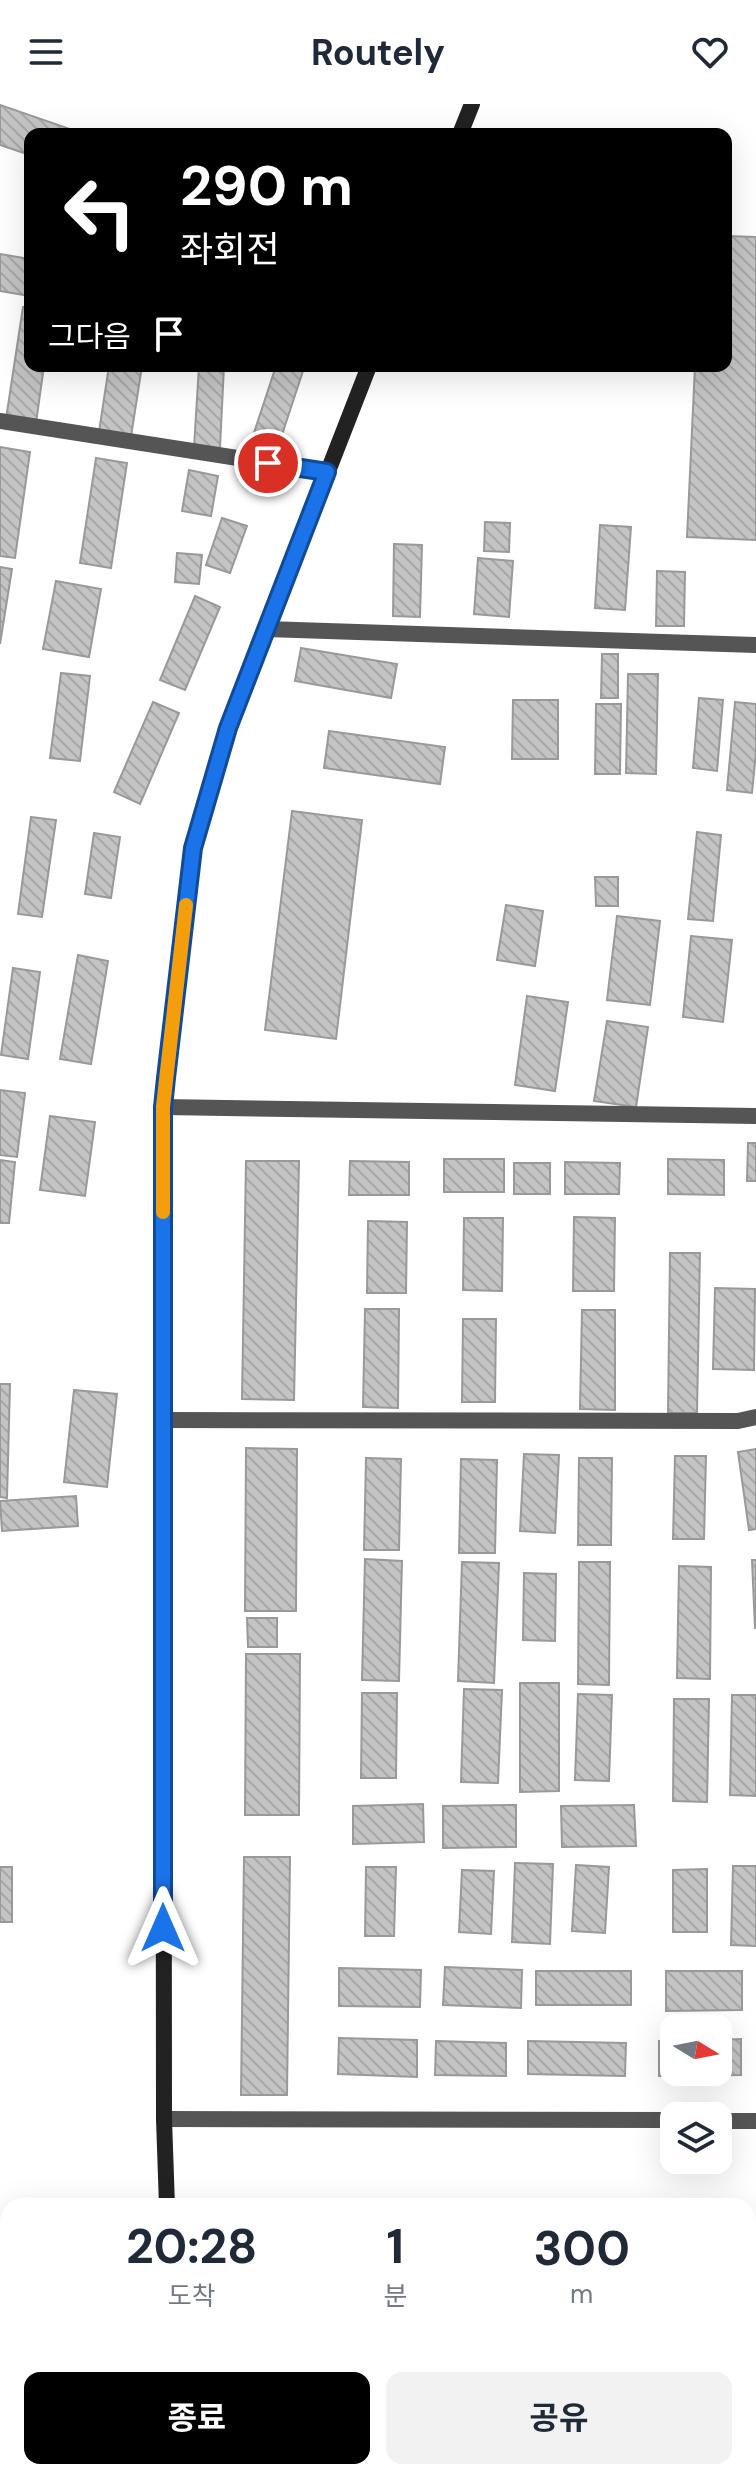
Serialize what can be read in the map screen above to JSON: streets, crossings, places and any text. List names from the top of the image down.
{
  "north": "right",
  "page": {
    "header": "Routely",
    "turn": ["290 m", "좌회전"],
    "then": "그다음",
    "eta": [
      "20:28",
      "도착",
      "1",
      "분",
      "300",
      "m"
    ],
    "buttons": ["종료", "공유"]
  }
}
